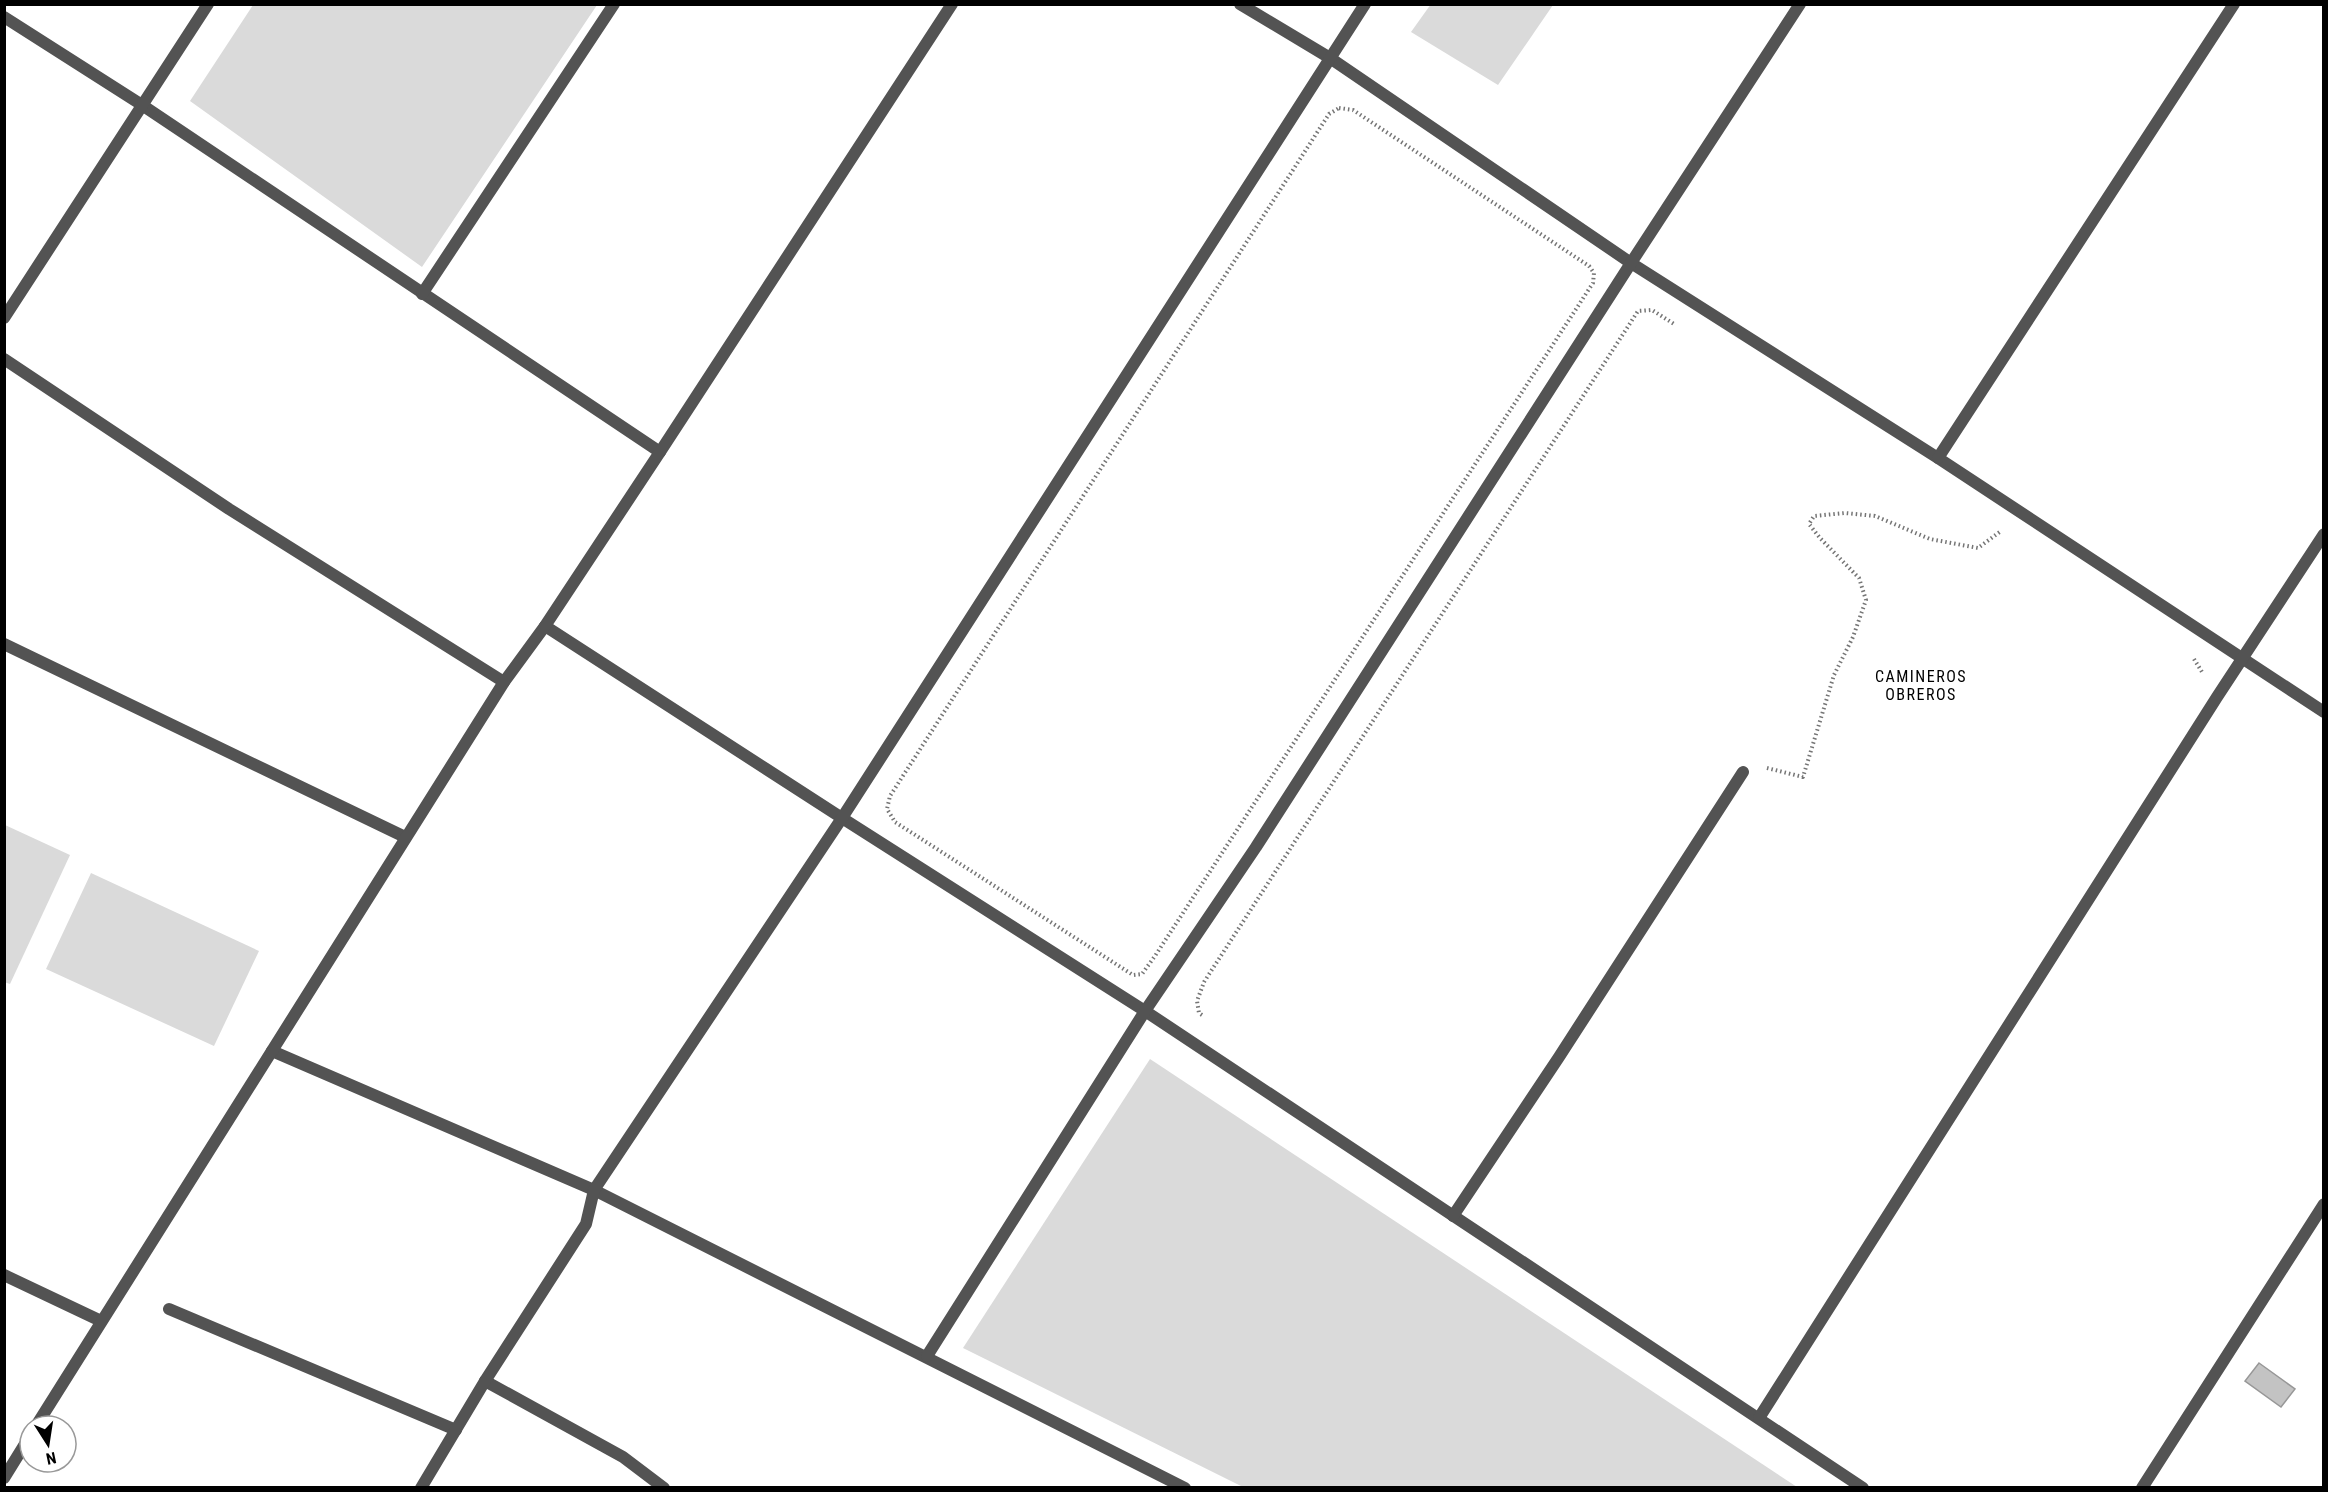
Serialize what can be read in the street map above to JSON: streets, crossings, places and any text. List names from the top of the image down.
{
  "districts": ["CAMINEROS OBREROS"],
  "north": "bottom"
}
